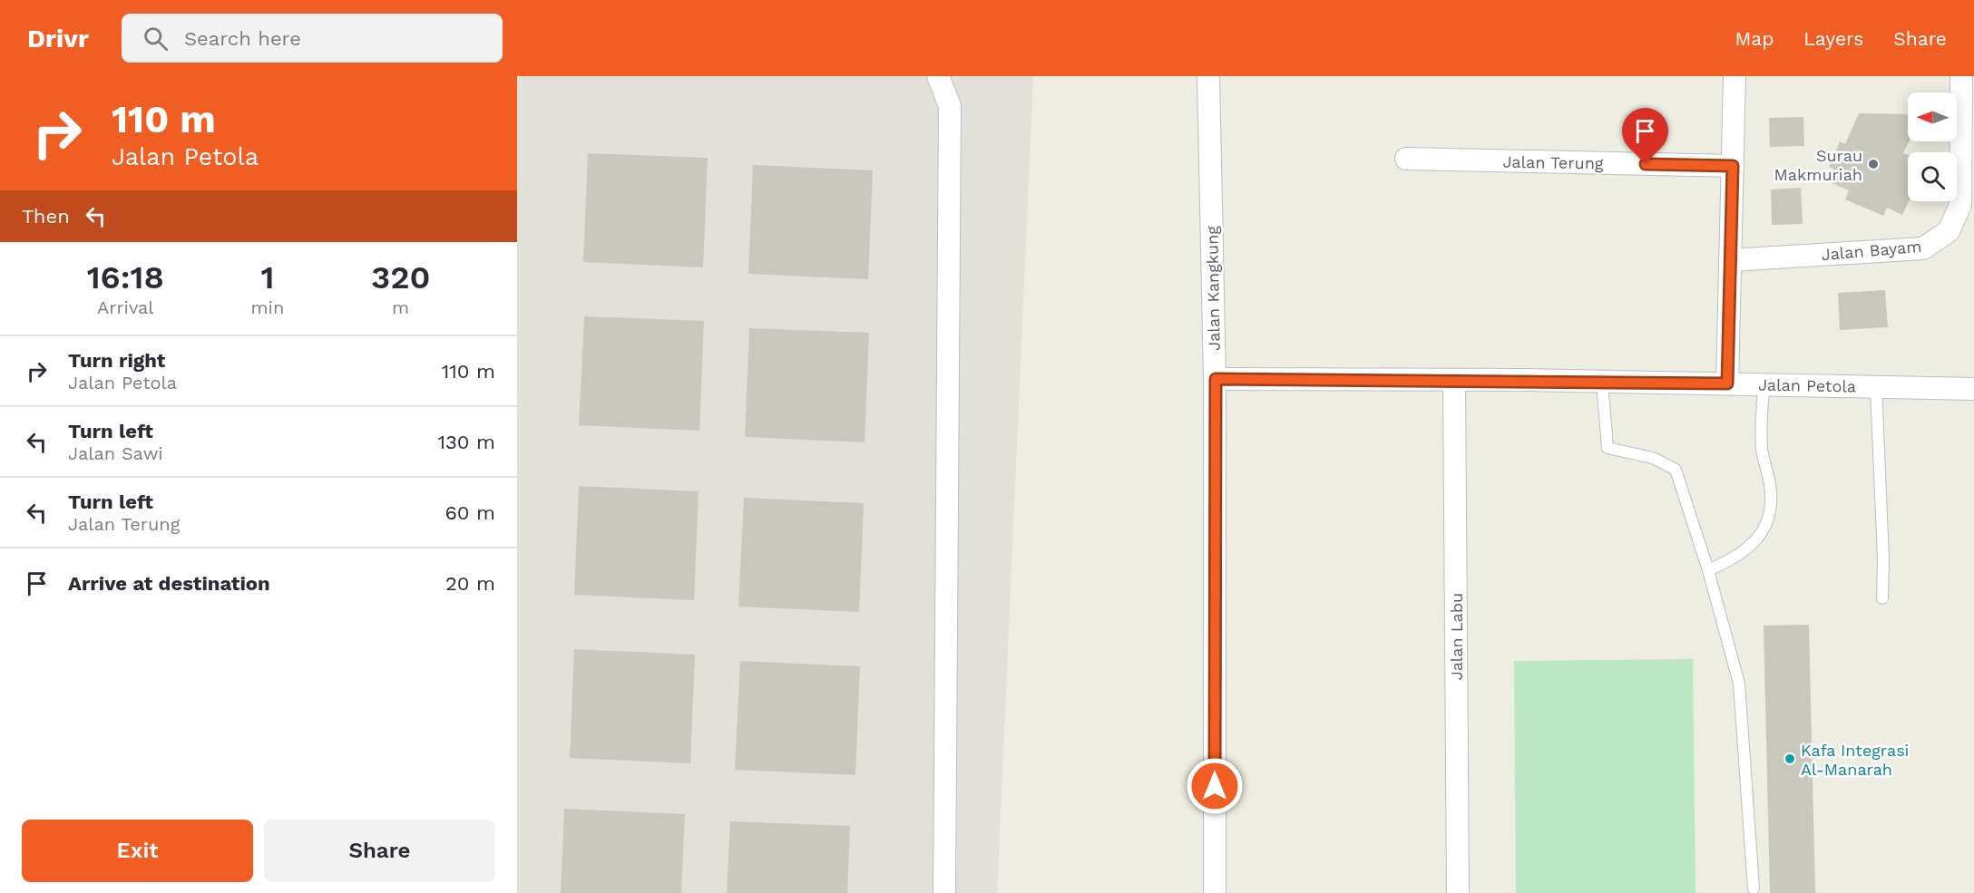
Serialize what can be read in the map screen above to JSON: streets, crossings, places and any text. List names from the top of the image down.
{
  "streets": {
    "street": [
      "Jalan Terung",
      "Jalan Bayam",
      "Jalan Kangkung",
      "Jalan Petola",
      "Jalan Labu"
    ]
  },
  "crossings": [
    ["Jalan Kangkung", "Jalan Petola"],
    ["Jalan Petola", "Jalan Labu"]
  ],
  "places": ["Surau Makmuriah", "Kafa Integrasi Al-Manarah"],
  "north": "left",
  "page": {
    "header": "Drivr",
    "search": "Search here",
    "nav": ["Map", "Layers", "Share"],
    "turn": ["110 m", "Jalan Petola"],
    "then": "Then",
    "eta": [
      "16:18",
      "Arrival",
      "1",
      "min",
      "320",
      "m"
    ],
    "list": [
      {
        "name": "Turn right",
        "note": "Jalan Petola",
        "value": "110 m"
      },
      {
        "name": "Turn left",
        "note": "Jalan Sawi",
        "value": "130 m"
      },
      {
        "name": "Turn left",
        "note": "Jalan Terung",
        "value": "60 m"
      },
      {
        "name": "Arrive at destination",
        "value": "20 m"
      }
    ],
    "buttons": ["Exit", "Share"]
  }
}
